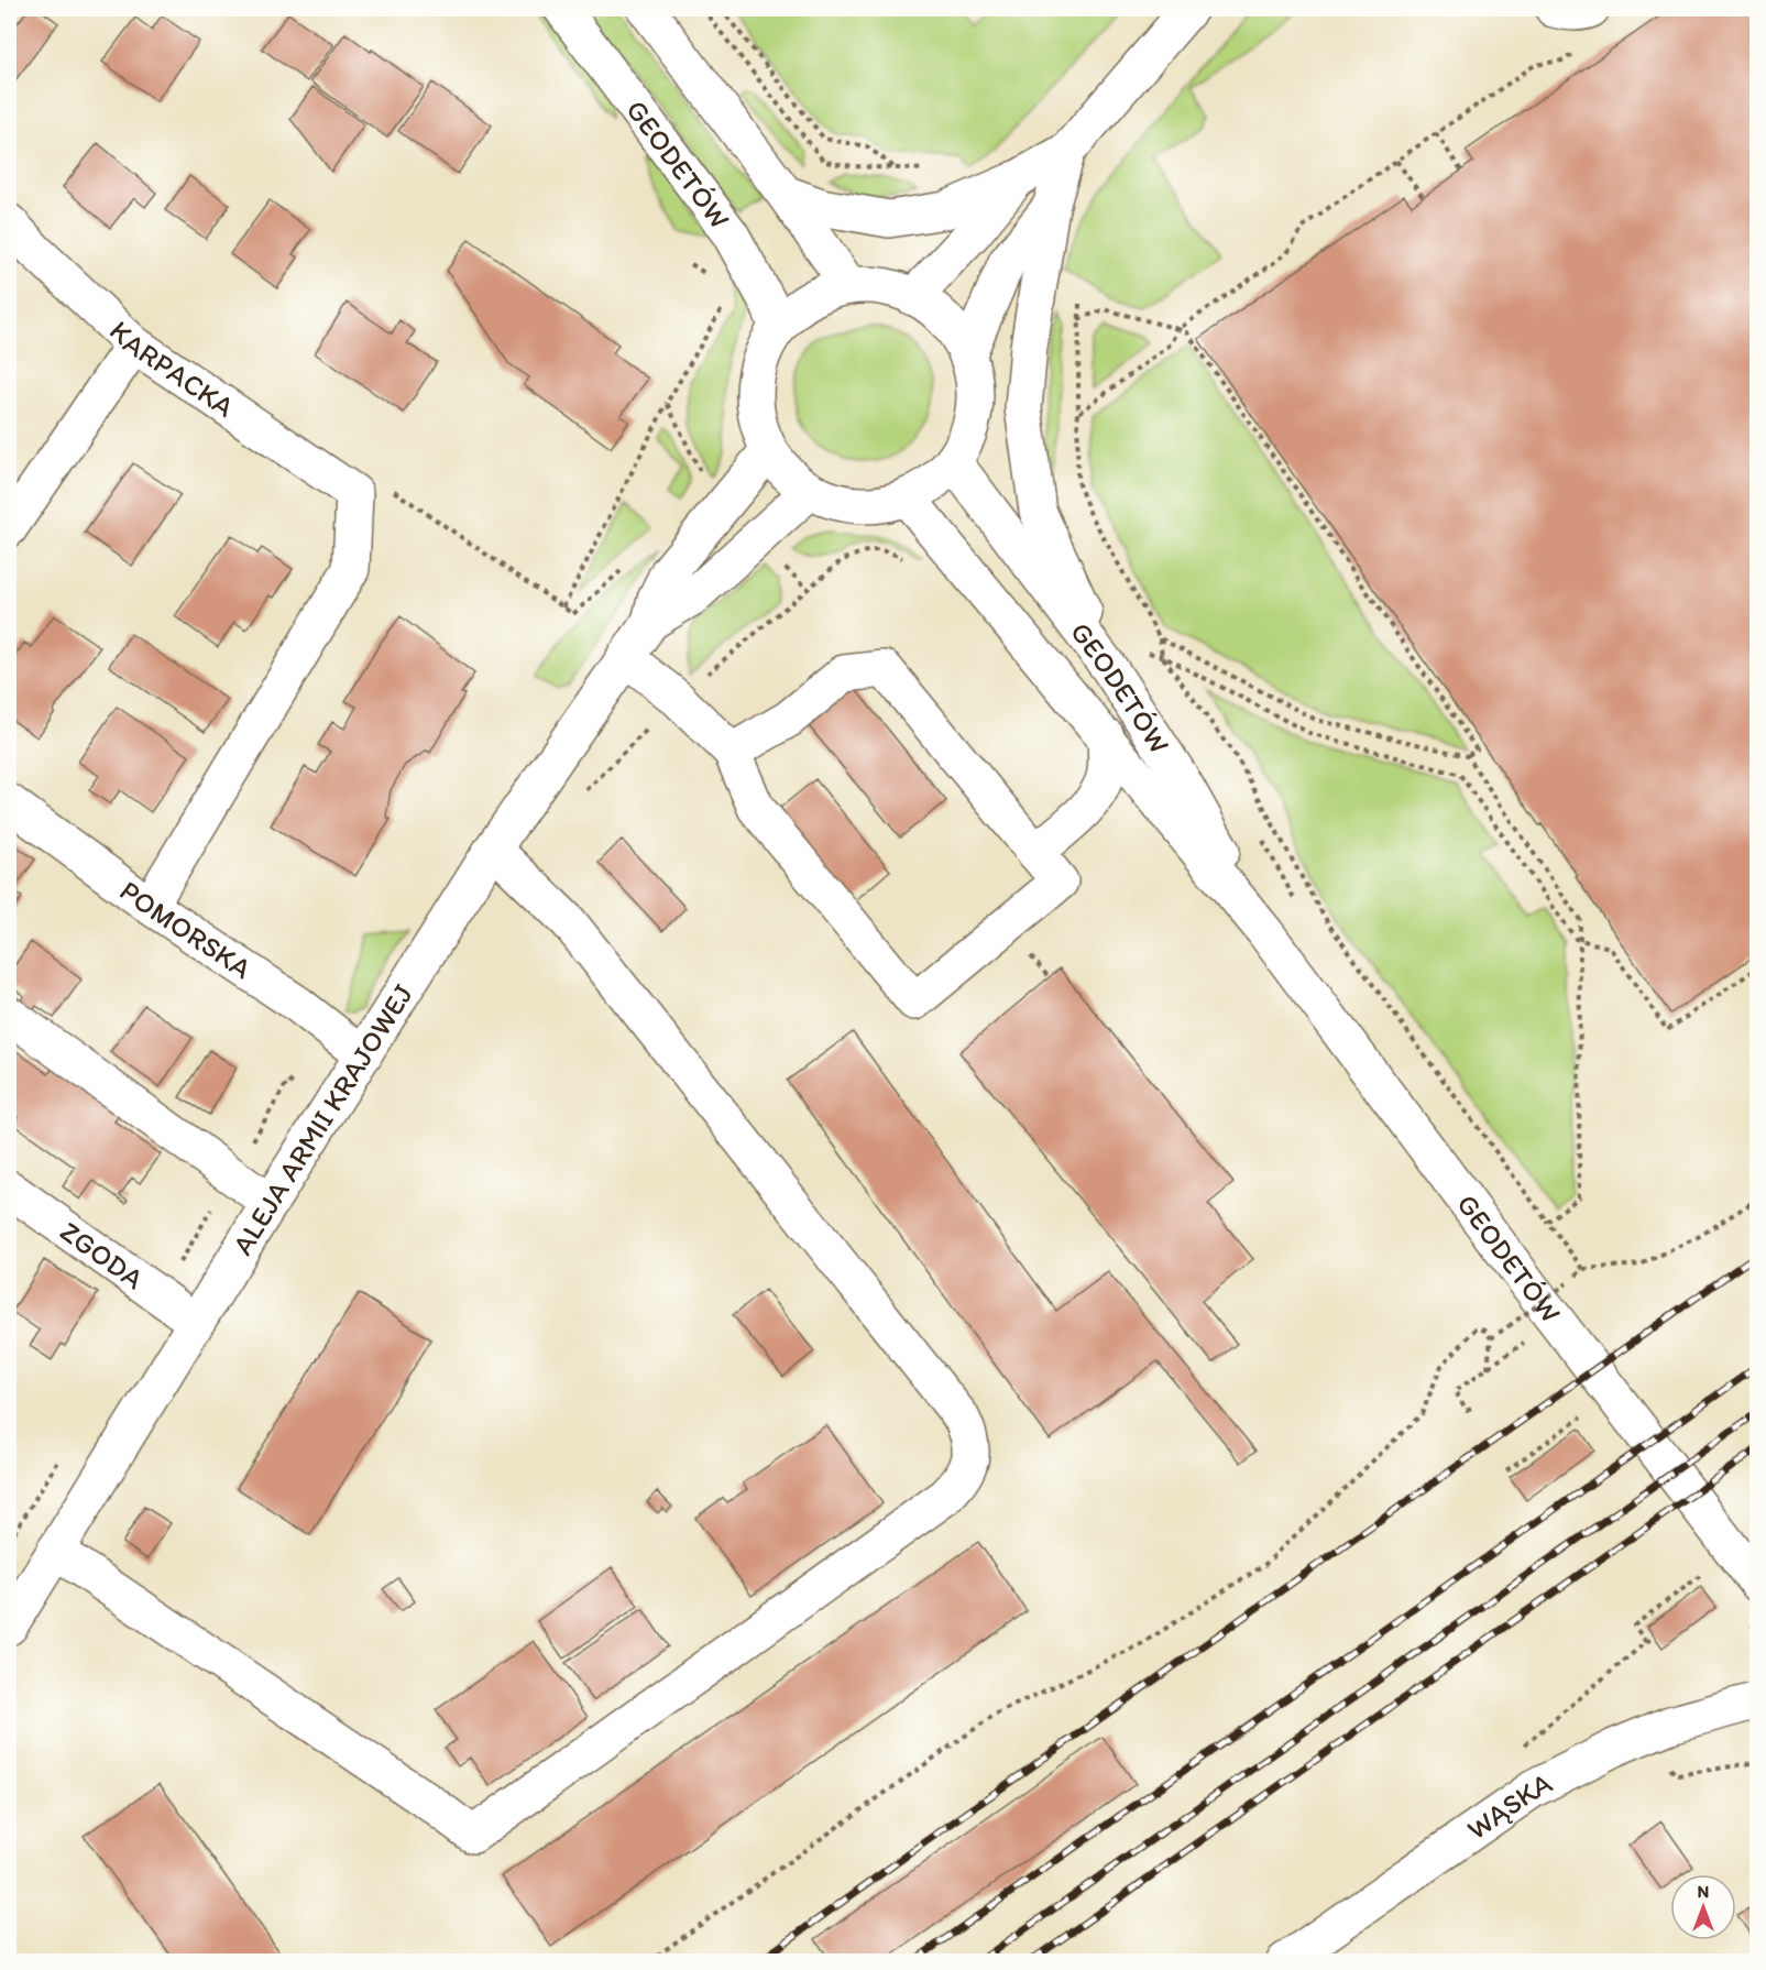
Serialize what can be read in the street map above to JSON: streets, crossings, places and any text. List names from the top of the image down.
{
  "streets": {
    "main road": [
      "GEODETÓW",
      "KARPACKA",
      "POMORSKA",
      "ALEJA ARMII KRAJOWEJ",
      "ZGODA",
      "WĄSKA"
    ]
  },
  "crossings": [
    ["GEODETÓW", "ALEJA ARMII KRAJOWEJ"],
    ["KARPACKA", "POMORSKA"],
    ["POMORSKA", "ALEJA ARMII KRAJOWEJ"],
    ["ALEJA ARMII KRAJOWEJ", "ZGODA"]
  ],
  "north": "top"
}
